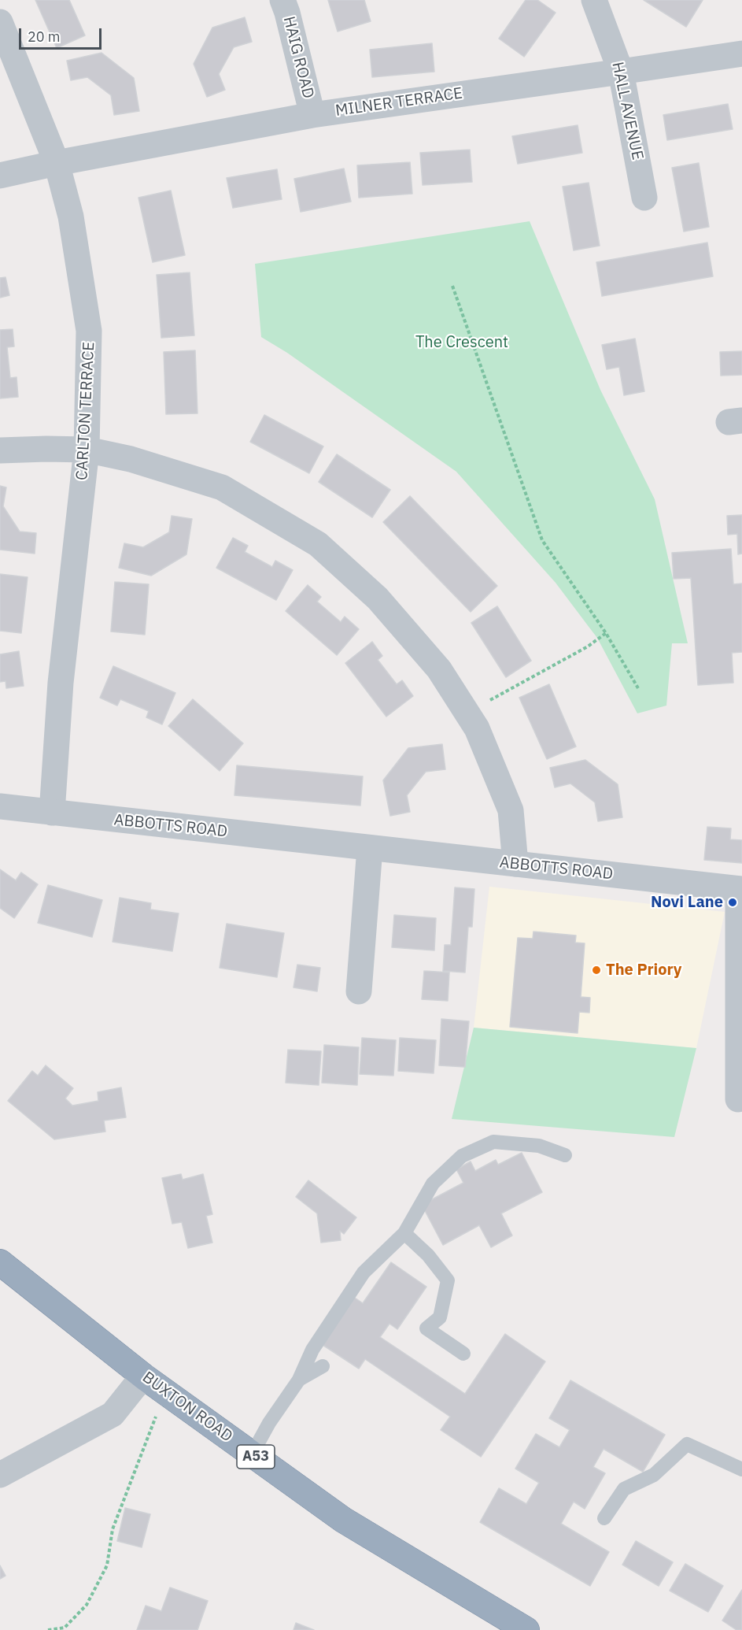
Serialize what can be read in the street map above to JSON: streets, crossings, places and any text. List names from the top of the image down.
{
  "streets": {
    "highway": ["BUXTON ROAD", "A53"],
    "street": [
      "HAIG ROAD",
      "MILNER TERRACE",
      "HALL AVENUE",
      "CARLTON TERRACE",
      "ABBOTTS ROAD"
    ]
  },
  "crossings": [
    ["HAIG ROAD", "MILNER TERRACE"],
    ["MILNER TERRACE", "HALL AVENUE"],
    ["MILNER TERRACE", "CARLTON TERRACE"],
    ["CARLTON TERRACE", "ABBOTTS ROAD"]
  ],
  "parks": ["The Crescent"],
  "places": ["Novi Lane", "The Priory"],
  "scale_bar": "20 m"
}
